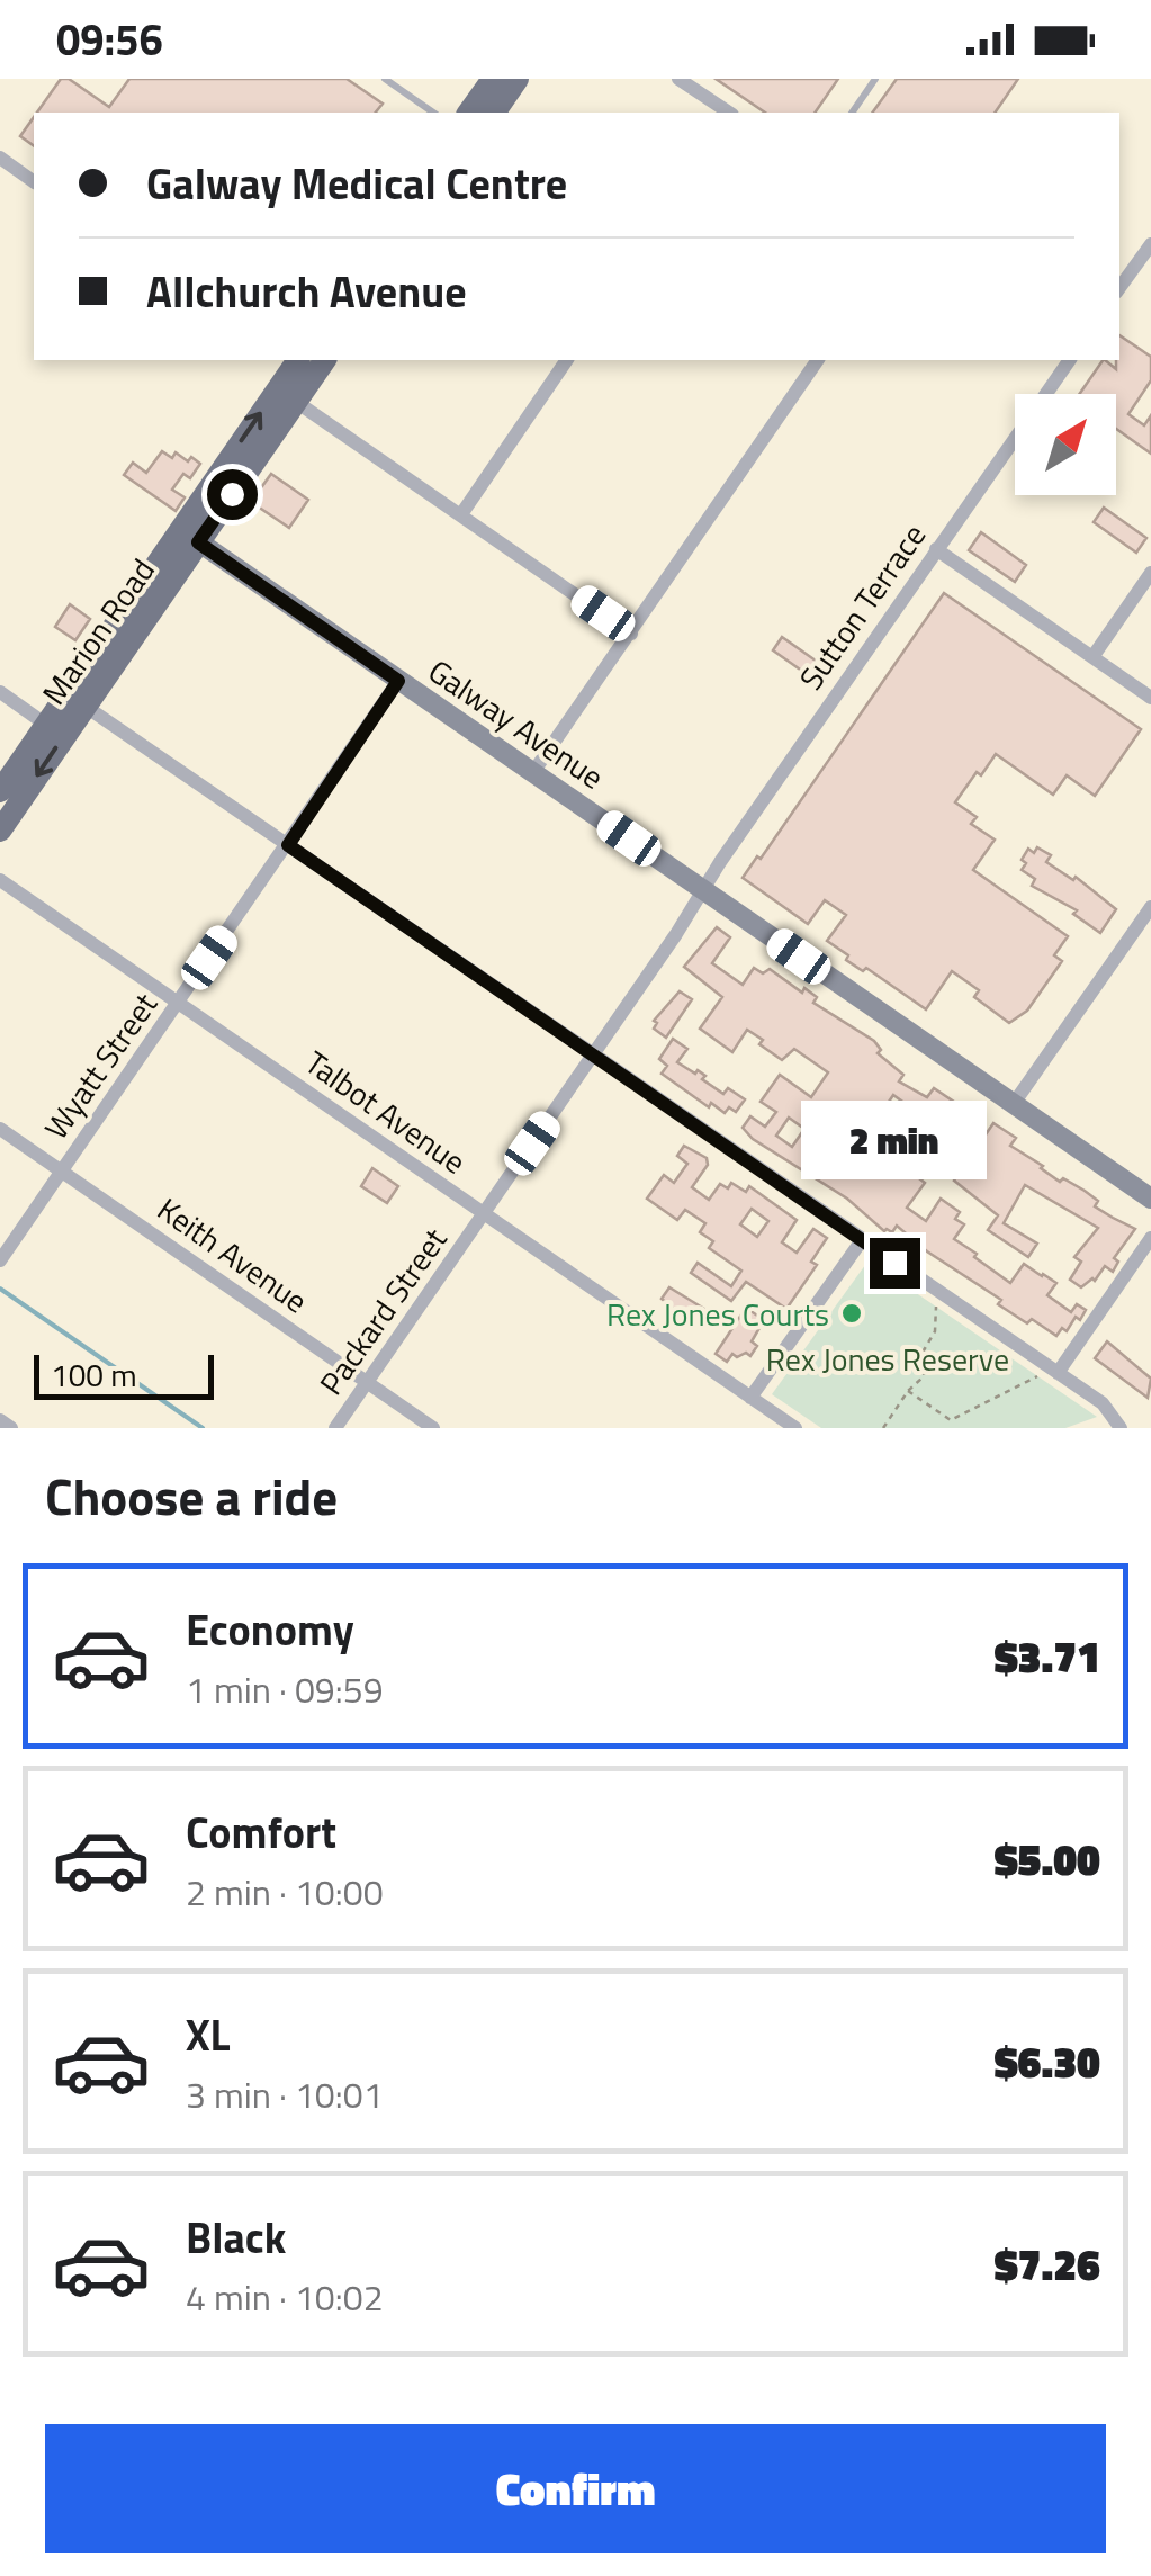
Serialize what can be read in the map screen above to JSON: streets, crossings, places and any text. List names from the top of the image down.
{
  "streets": {
    "main road": ["Marion Road"],
    "street": [
      "Sutton Terrace",
      "Galway Avenue",
      "Wyatt Street",
      "Talbot Avenue",
      "Keith Avenue",
      "Packard Street"
    ]
  },
  "crossings": [
    ["Sutton Terrace", "Galway Avenue"],
    ["Sutton Terrace", "Packard Street"],
    ["Marion Road", "Galway Avenue"],
    ["Galway Avenue", "Wyatt Street"],
    ["Galway Avenue", "Packard Street"],
    ["Wyatt Street", "Talbot Avenue"],
    ["Wyatt Street", "Keith Avenue"],
    ["Talbot Avenue", "Packard Street"],
    ["Keith Avenue", "Packard Street"]
  ],
  "parks": ["Rex Jones Reserve"],
  "places": ["Rex Jones Courts"],
  "scale_bar": "100 m",
  "north": "top right",
  "page": {
    "status": "09:56",
    "banner": ["Galway Medical Centre", "Allchurch Avenue"],
    "bubble": "2 min",
    "scale": "100 m",
    "heading": "Choose a ride",
    "list": [
      {
        "name": "Economy",
        "note": "1 min · 09:59",
        "value": "$3.71"
      },
      {
        "name": "Comfort",
        "note": "2 min · 10:00",
        "value": "$5.00"
      },
      {
        "name": "XL",
        "note": "3 min · 10:01",
        "value": "$6.30"
      },
      {
        "name": "Black",
        "note": "4 min · 10:02",
        "value": "$7.26"
      }
    ],
    "buttons": "Confirm"
  }
}
